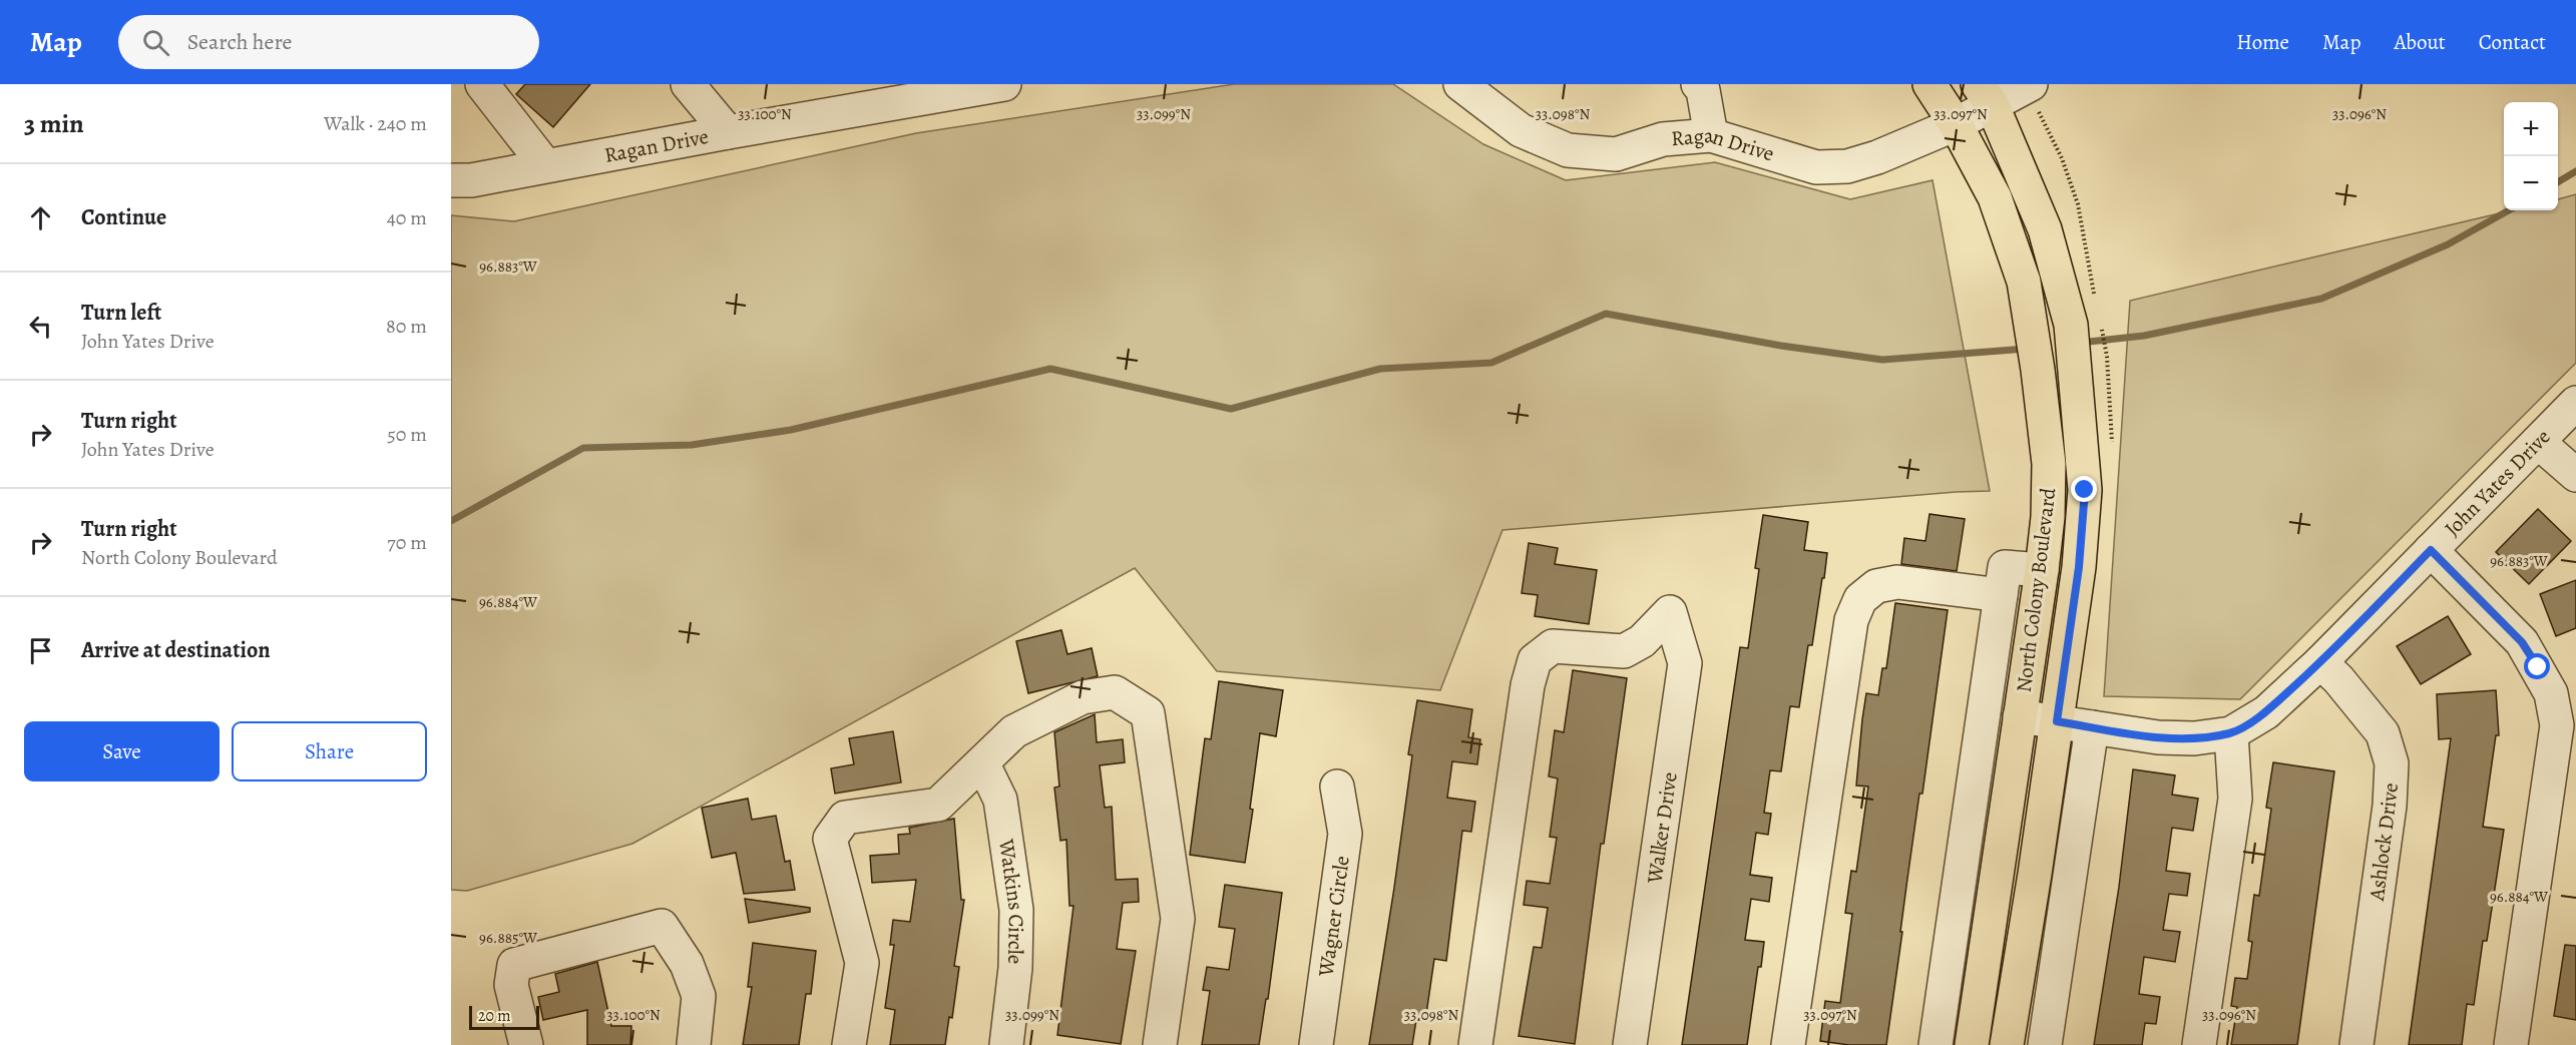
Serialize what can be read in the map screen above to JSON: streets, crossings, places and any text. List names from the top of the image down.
{
  "streets": {
    "main road": ["North Colony Boulevard"],
    "street": [
      "Ragan Drive",
      "John Yates Drive",
      "Walker Drive",
      "Ashlock Drive",
      "Watkins Circle",
      "Wagner Circle"
    ]
  },
  "crossings": [
    ["Ragan Drive", "North Colony Boulevard"],
    ["John Yates Drive", "North Colony Boulevard"],
    ["John Yates Drive", "Ashlock Drive"]
  ],
  "scale_bar": "20 m",
  "page": {
    "header": "Map",
    "search": "Search here",
    "nav": [
      "Home",
      "Map",
      "About",
      "Contact"
    ],
    "heading": ["3 min", "Walk · 240 m"],
    "map_buttons": ["+", "−"],
    "list": [
      ["Continue", "40 m"],
      ["Turn left", "John Yates Drive", "80 m"],
      ["Turn right", "John Yates Drive", "50 m"],
      ["Turn right", "North Colony Boulevard", "70 m"],
      "Arrive at destination"
    ],
    "buttons": ["Save", "Share"],
    "scale": "20 m"
  },
  "coordinates": [
    "33.100°N",
    "33.099°N",
    "33.098°N",
    "33.097°N",
    "33.096°N",
    "96.883°W",
    "96.884°W",
    "96.885°W"
  ]
}
